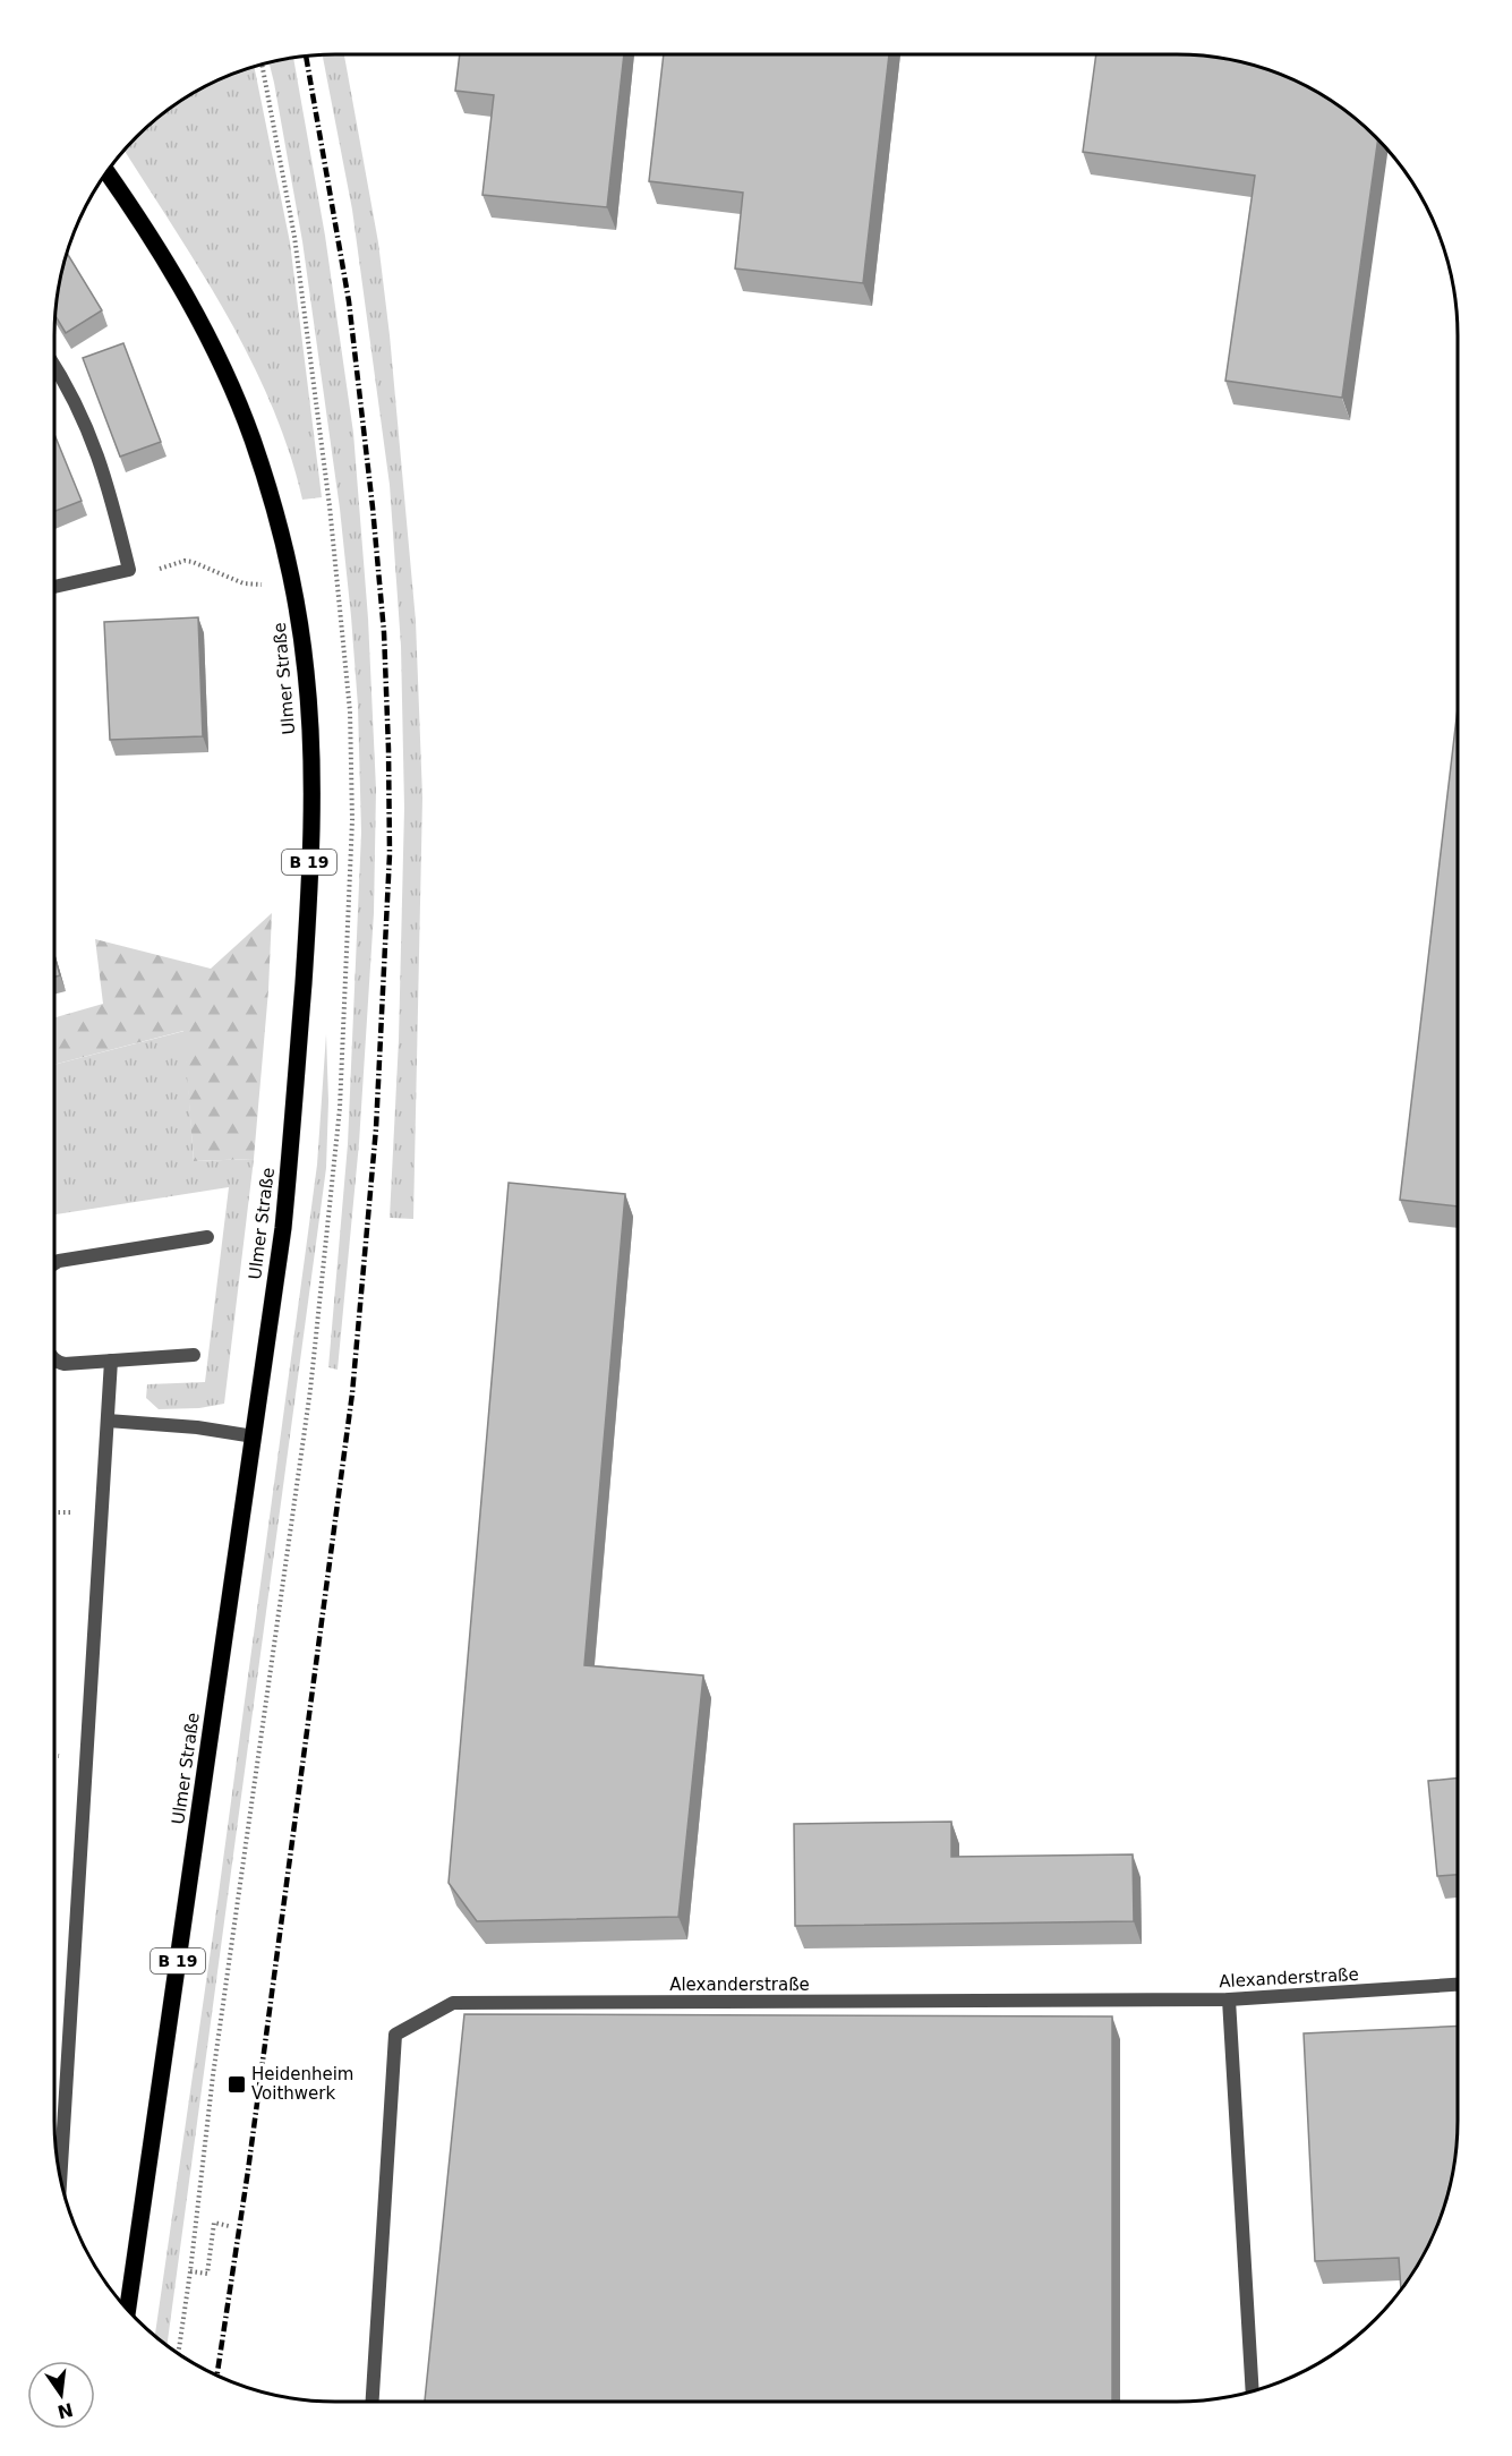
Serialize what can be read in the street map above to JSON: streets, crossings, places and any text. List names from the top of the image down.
{
  "streets": {
    "main road": ["Ulmer Straße", "B 19"],
    "street": ["Alexanderstraße"]
  },
  "places": {
    "transit": ["Heidenheim Voithwerk"]
  },
  "north": "bottom"
}
